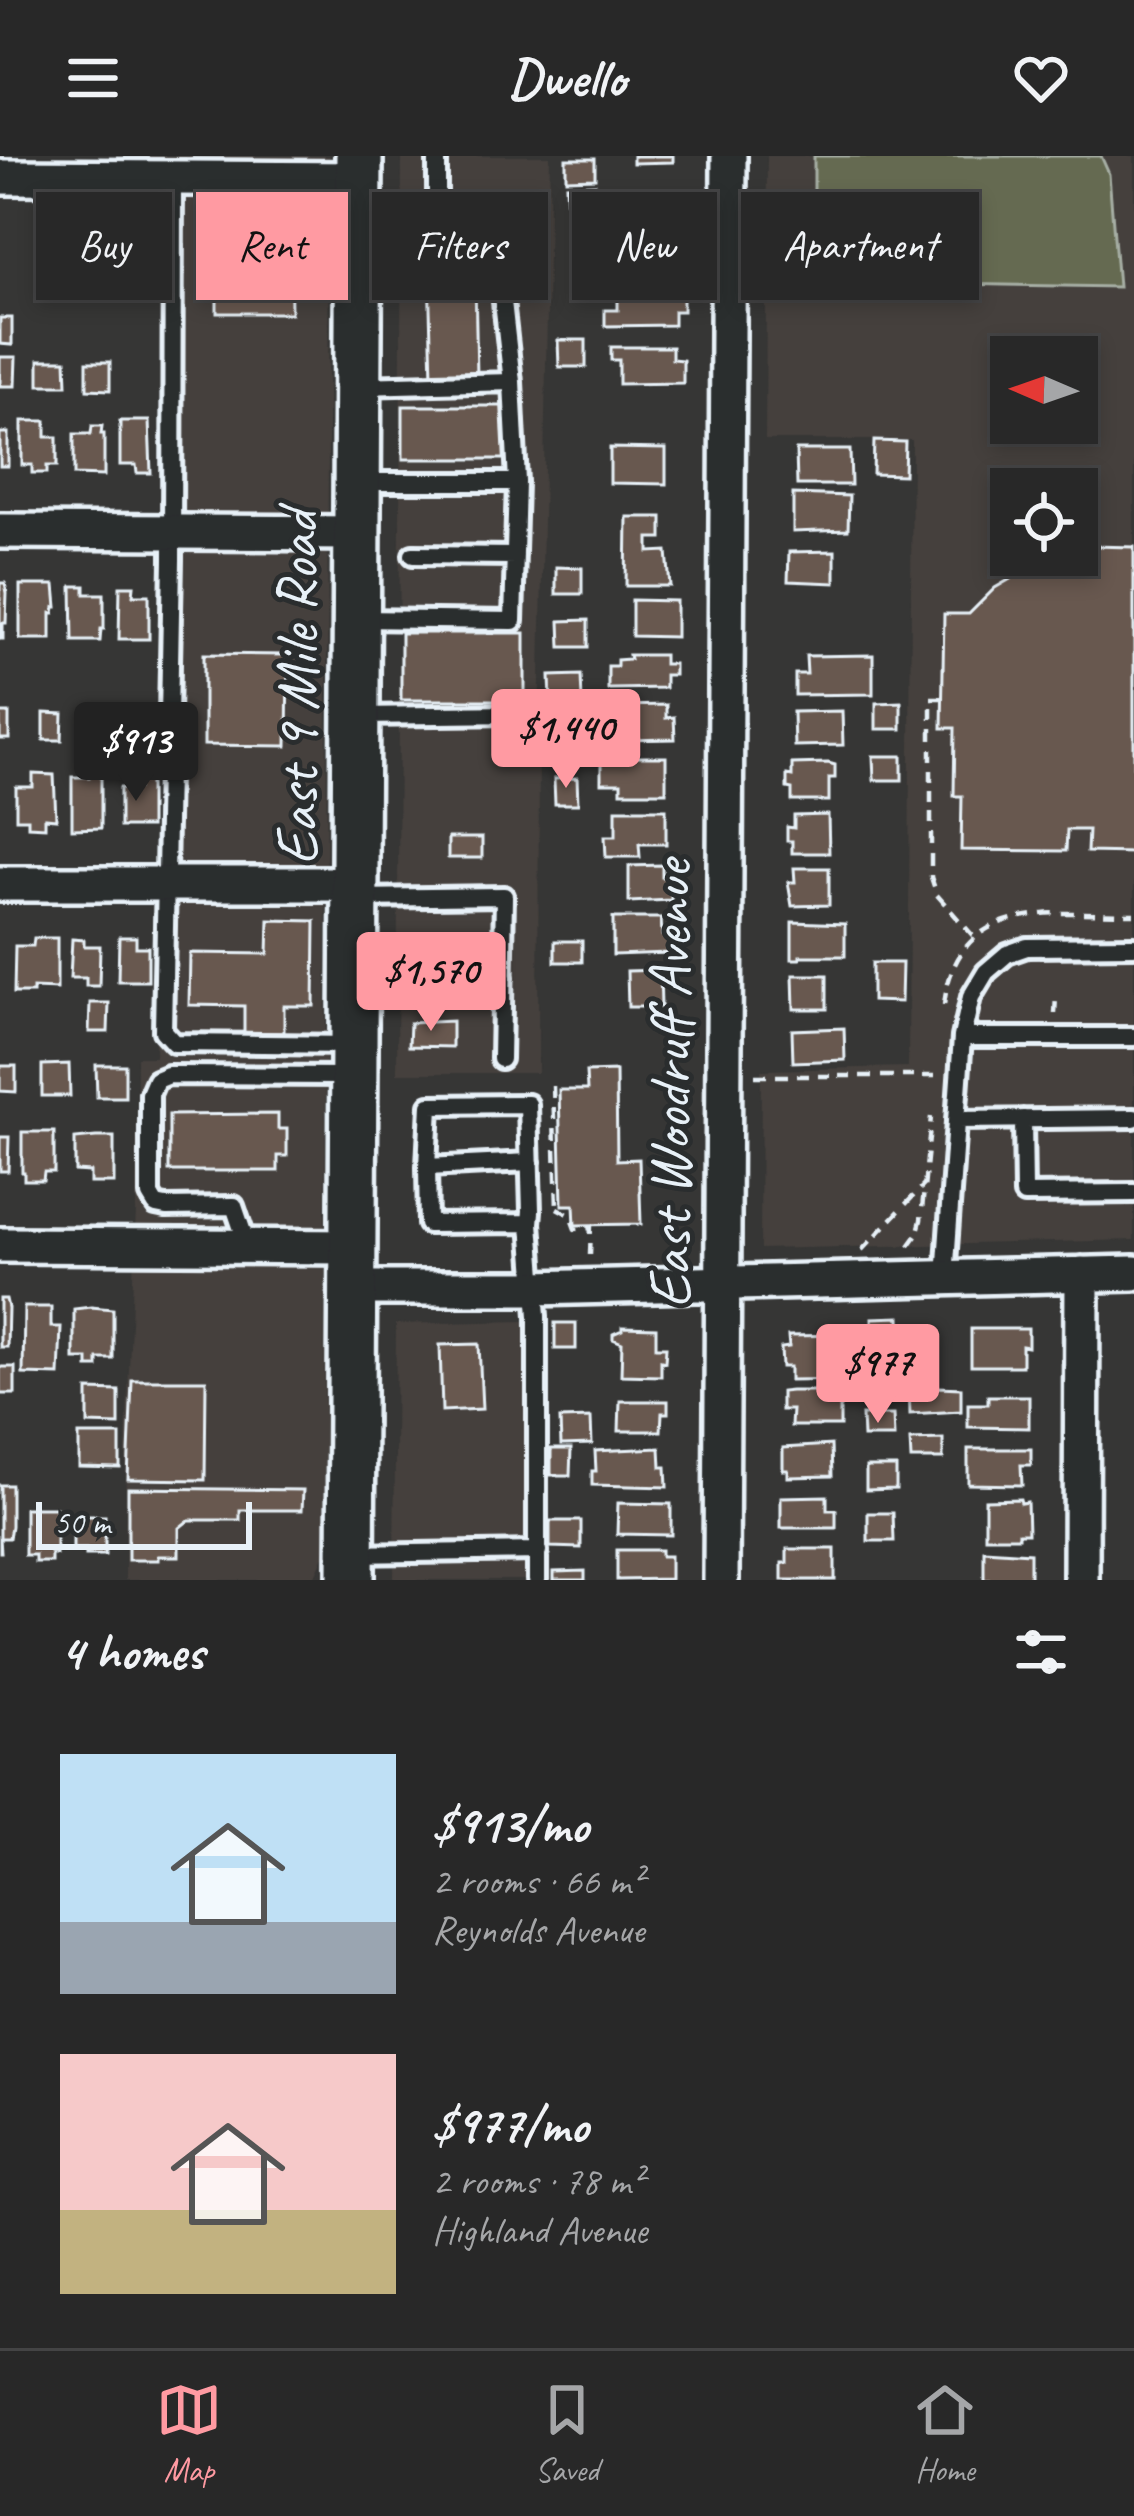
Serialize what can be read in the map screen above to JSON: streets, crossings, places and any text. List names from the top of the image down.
{
  "streets": {
    "main road": ["East 9 Mile Road"],
    "street": ["East Woodruff Avenue"]
  },
  "scale_bar": "50 m",
  "north": "left",
  "page": {
    "header": "Dwello",
    "chip": [
      "Buy",
      "Rent",
      "Filters",
      "New",
      "Apartment"
    ],
    "price": [
      "$1,440",
      "$913",
      "$1,570",
      "$977"
    ],
    "scale": "50 m",
    "heading": "4 homes",
    "list": [
      {
        "name": "$913/mo",
        "note": "2 rooms · 66 m² · Reynolds Avenue"
      },
      {
        "name": "$977/mo",
        "note": "2 rooms · 78 m² · Highland Avenue"
      }
    ],
    "tabs": ["Map", "Saved", "Home"]
  }
}
